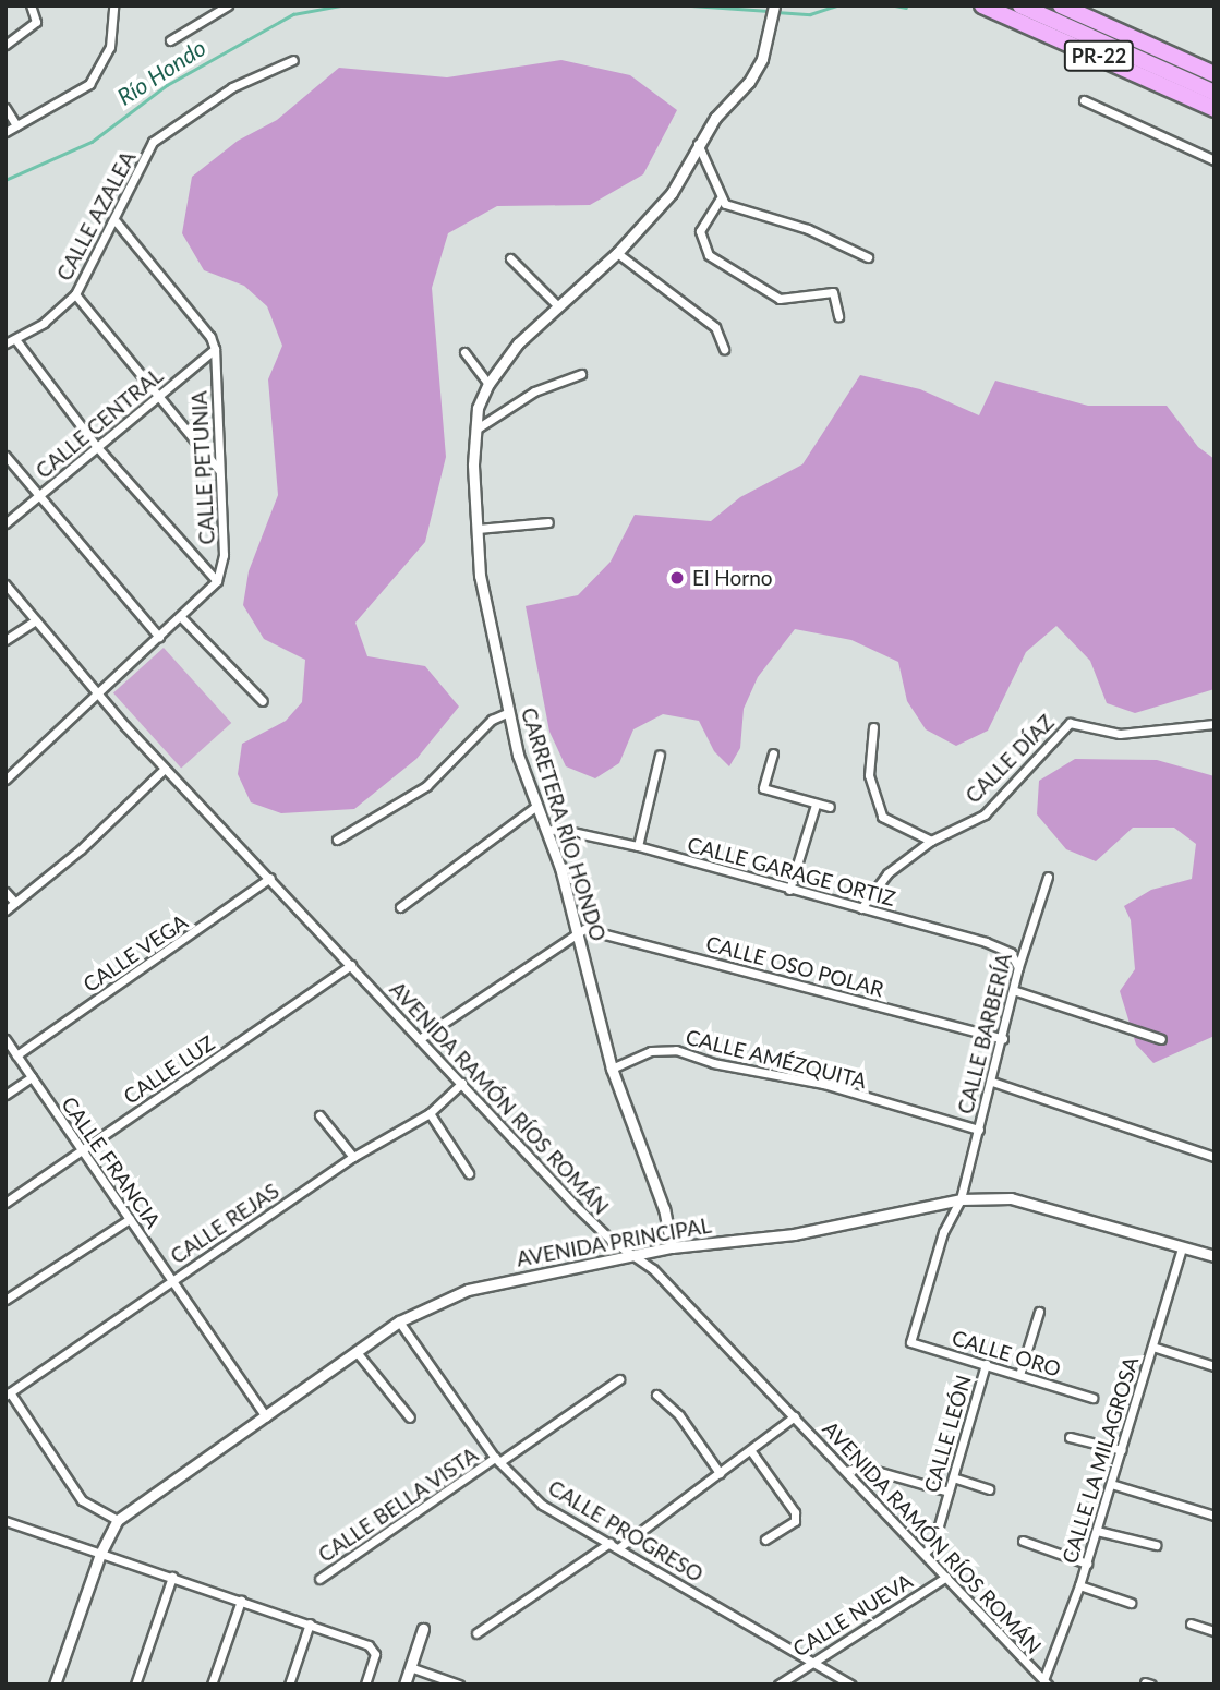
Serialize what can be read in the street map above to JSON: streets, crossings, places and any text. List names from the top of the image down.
{
  "streets": {
    "highway": ["PR-22"],
    "street": [
      "CALLE AZALEA",
      "CALLE CENTRAL",
      "CALLE PETUNIA",
      "CALLE DÍAZ",
      "CARRETERA RÍO HONDO",
      "CALLE GARAGE ORTIZ",
      "CALLE VEGA",
      "CALLE OSO POLAR",
      "CALLE BARBERÍA",
      "CALLE AMÉZQUITA",
      "CALLE LUZ",
      "AVENIDA RAMÓN RÍOS ROMÁN",
      "CALLE FRANCIA",
      "CALLE REJAS",
      "AVENIDA PRINCIPAL",
      "CALLE ORO",
      "CALLE LEÓN",
      "CALLE LA MILAGROSA",
      "CALLE BELLA VISTA",
      "CALLE PROGRESO",
      "CALLE NUEVA"
    ]
  },
  "crossings": [
    ["CALLE CENTRAL", "CALLE PETUNIA"],
    ["CALLE DÍAZ", "CALLE GARAGE ORTIZ"],
    ["CARRETERA RÍO HONDO", "CALLE GARAGE ORTIZ"],
    ["CARRETERA RÍO HONDO", "CALLE OSO POLAR"],
    ["CARRETERA RÍO HONDO", "CALLE AMÉZQUITA"],
    ["CARRETERA RÍO HONDO", "AVENIDA PRINCIPAL"],
    ["CALLE GARAGE ORTIZ", "CALLE BARBERÍA"],
    ["CALLE VEGA", "AVENIDA RAMÓN RÍOS ROMÁN"],
    ["CALLE VEGA", "CALLE FRANCIA"],
    ["CALLE OSO POLAR", "CALLE BARBERÍA"],
    ["CALLE BARBERÍA", "CALLE AMÉZQUITA"],
    ["CALLE BARBERÍA", "AVENIDA PRINCIPAL"],
    ["CALLE BARBERÍA", "CALLE ORO"],
    ["CALLE LUZ", "AVENIDA RAMÓN RÍOS ROMÁN"],
    ["CALLE LUZ", "CALLE FRANCIA"],
    ["AVENIDA RAMÓN RÍOS ROMÁN", "CALLE REJAS"],
    ["AVENIDA RAMÓN RÍOS ROMÁN", "AVENIDA PRINCIPAL"],
    ["AVENIDA RAMÓN RÍOS ROMÁN", "CALLE LEÓN"],
    ["AVENIDA RAMÓN RÍOS ROMÁN", "CALLE LA MILAGROSA"],
    ["AVENIDA RAMÓN RÍOS ROMÁN", "CALLE NUEVA"],
    ["CALLE FRANCIA", "CALLE REJAS"],
    ["CALLE FRANCIA", "AVENIDA PRINCIPAL"],
    ["AVENIDA PRINCIPAL", "CALLE LA MILAGROSA"],
    ["AVENIDA PRINCIPAL", "CALLE PROGRESO"],
    ["CALLE ORO", "CALLE LEÓN"],
    ["CALLE BELLA VISTA", "CALLE PROGRESO"],
    ["CALLE PROGRESO", "CALLE NUEVA"]
  ],
  "water": ["Río Hondo"],
  "places": ["El Horno"]
}
